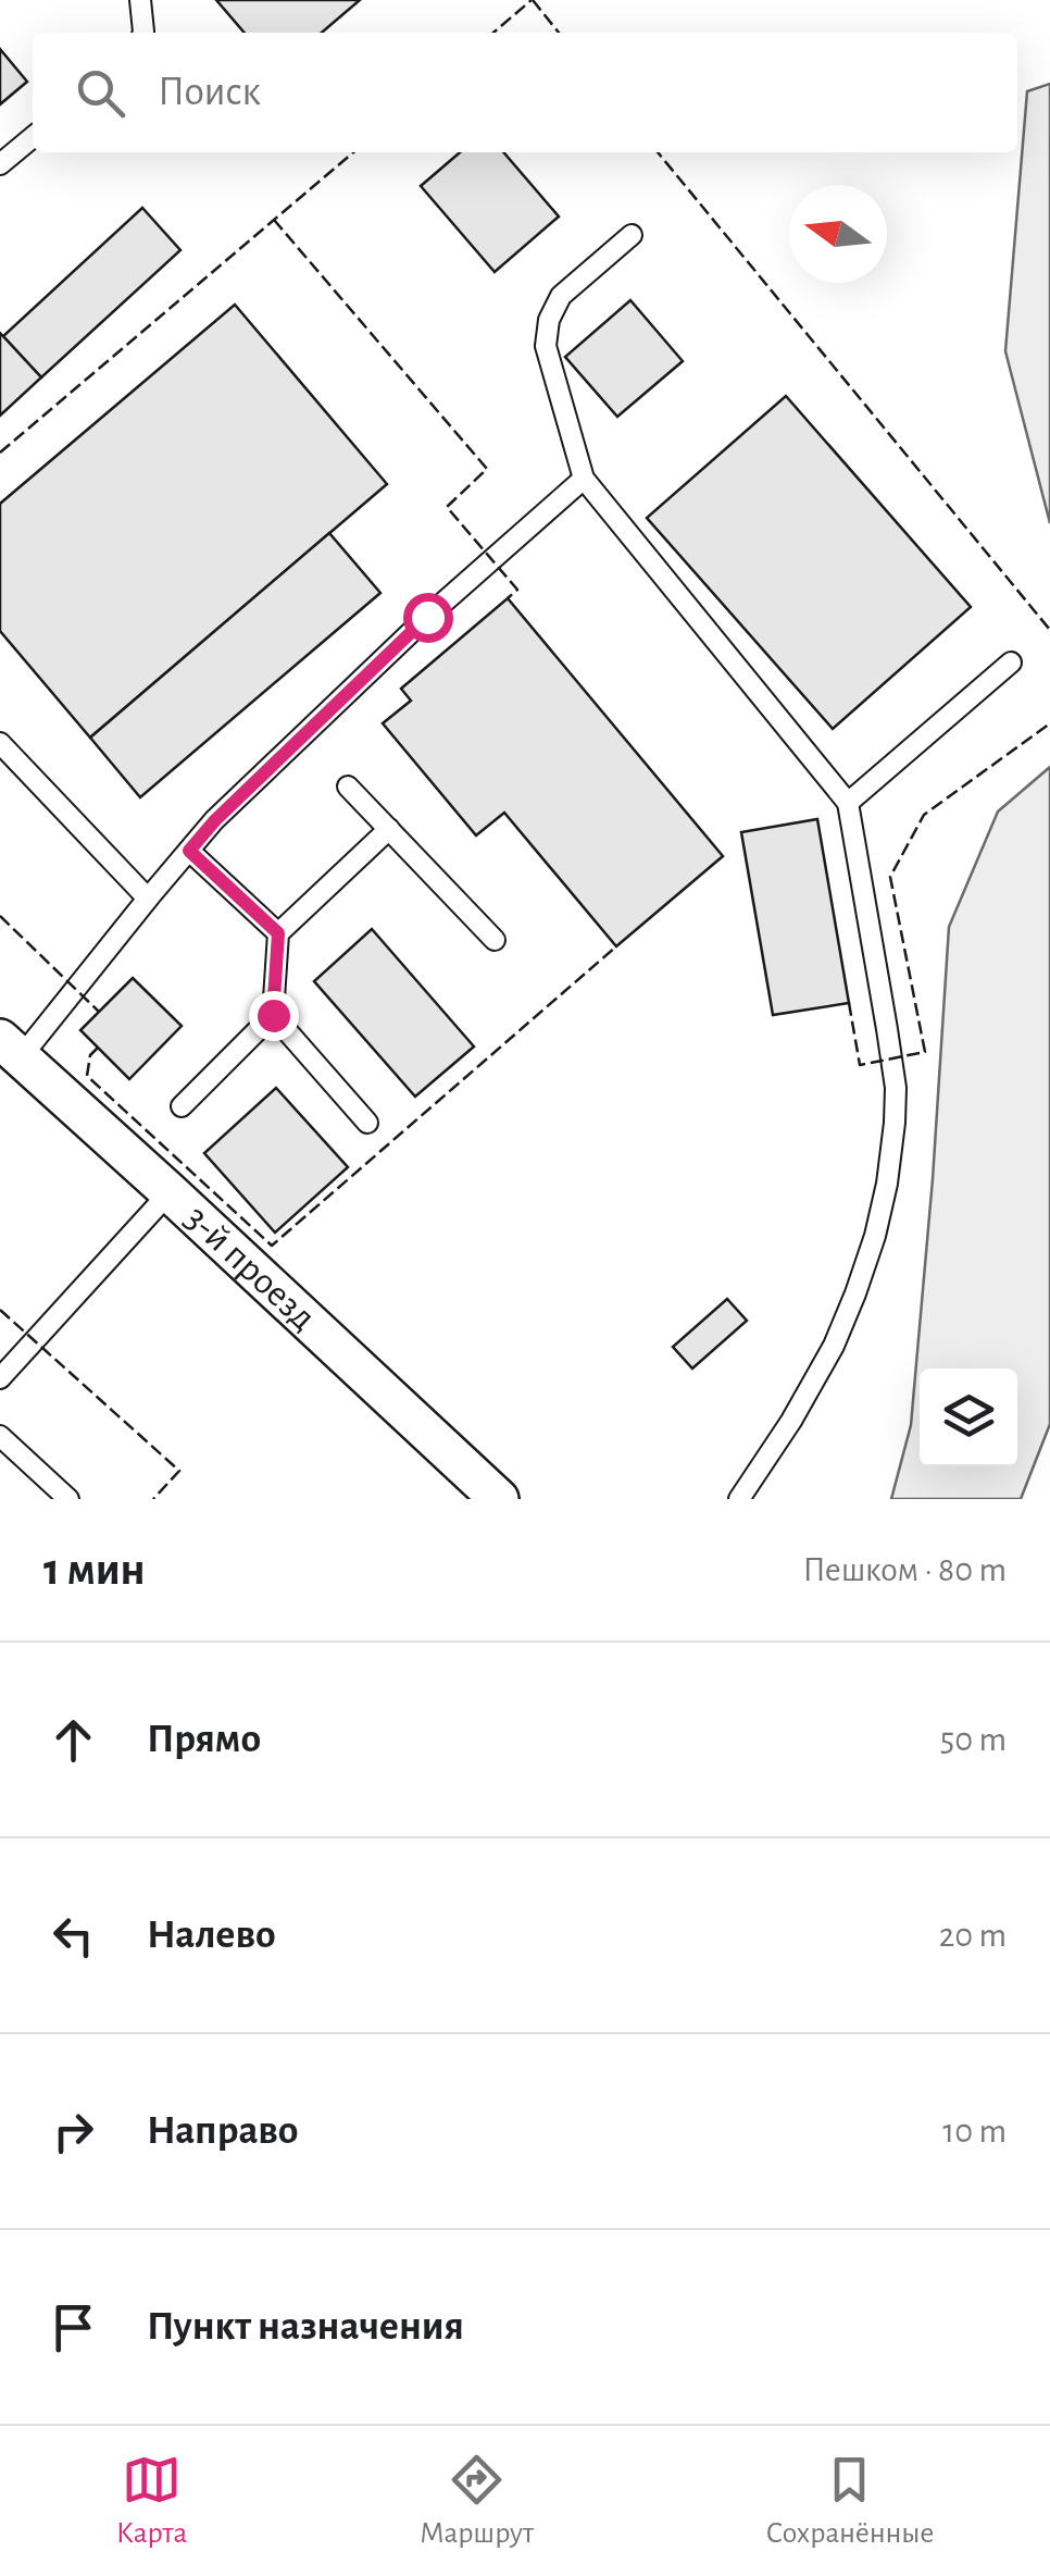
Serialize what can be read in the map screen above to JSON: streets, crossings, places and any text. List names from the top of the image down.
{
  "streets": {
    "street": ["3-й проезд"]
  },
  "north": "left",
  "page": {
    "search": "Поиск",
    "heading": ["1 мин", "Пешком · 80 m"],
    "list": [
      ["Прямо", "50 m"],
      ["Налево", "20 m"],
      ["Направо", "10 m"],
      "Пункт назначения"
    ],
    "nav": ["Карта", "Маршрут", "Сохранённые"]
  }
}
